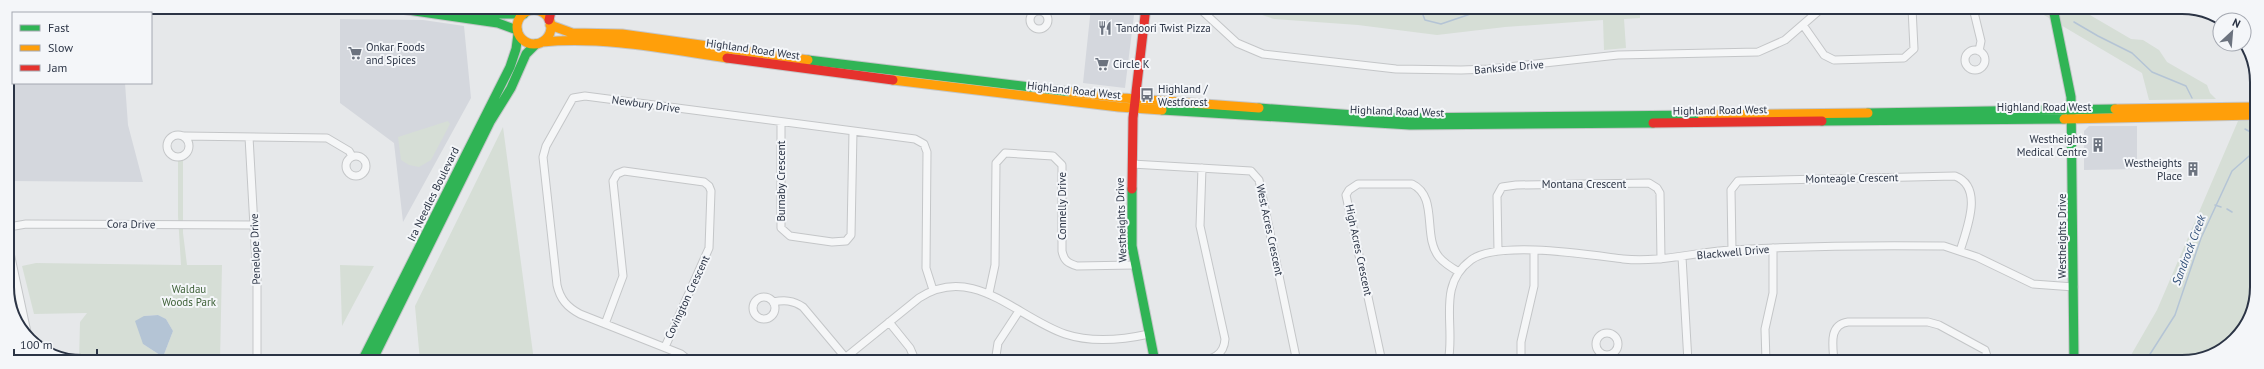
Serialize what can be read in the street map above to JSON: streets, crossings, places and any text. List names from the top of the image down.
{
  "streets": {
    "main road": ["Highland Road West", "Ira Needles Boulevard", "Westheights Drive"],
    "street": [
      "Bankside Drive",
      "Newbury Drive",
      "Monteagle Crescent",
      "Burnaby Crescent",
      "Montana Crescent",
      "Connelly Drive",
      "Cora Drive",
      "West Acres Crescent",
      "Penelope Drive",
      "High Acres Crescent",
      "Blackwell Drive",
      "Covington Crescent"
    ]
  },
  "crossings": [
    ["Highland Road West", "Ira Needles Boulevard"],
    ["Highland Road West", "Westheights Drive"],
    ["Newbury Drive", "Burnaby Crescent"],
    ["Newbury Drive", "Covington Crescent"],
    ["Monteagle Crescent", "Blackwell Drive"],
    ["Montana Crescent", "Blackwell Drive"],
    ["Connelly Drive", "Westheights Drive"],
    ["Westheights Drive", "West Acres Crescent"],
    ["Westheights Drive", "Blackwell Drive"],
    ["Cora Drive", "Penelope Drive"],
    ["High Acres Crescent", "Blackwell Drive"]
  ],
  "water": ["Sandrock Creek"],
  "parks": ["Waldau Woods Park"],
  "places": {
    "restaurant": ["Tandoori Twist Pizza"],
    "supermarket": ["Onkar Foods and Spices", "Circle K"],
    "bus stop": ["Highland / Westforest"],
    "building": ["Westheights Medical Centre", "Westheights Place"]
  },
  "legend": ["Fast", "Slow", "Jam"],
  "scale_bar": "100 m",
  "north": "top right"
}
